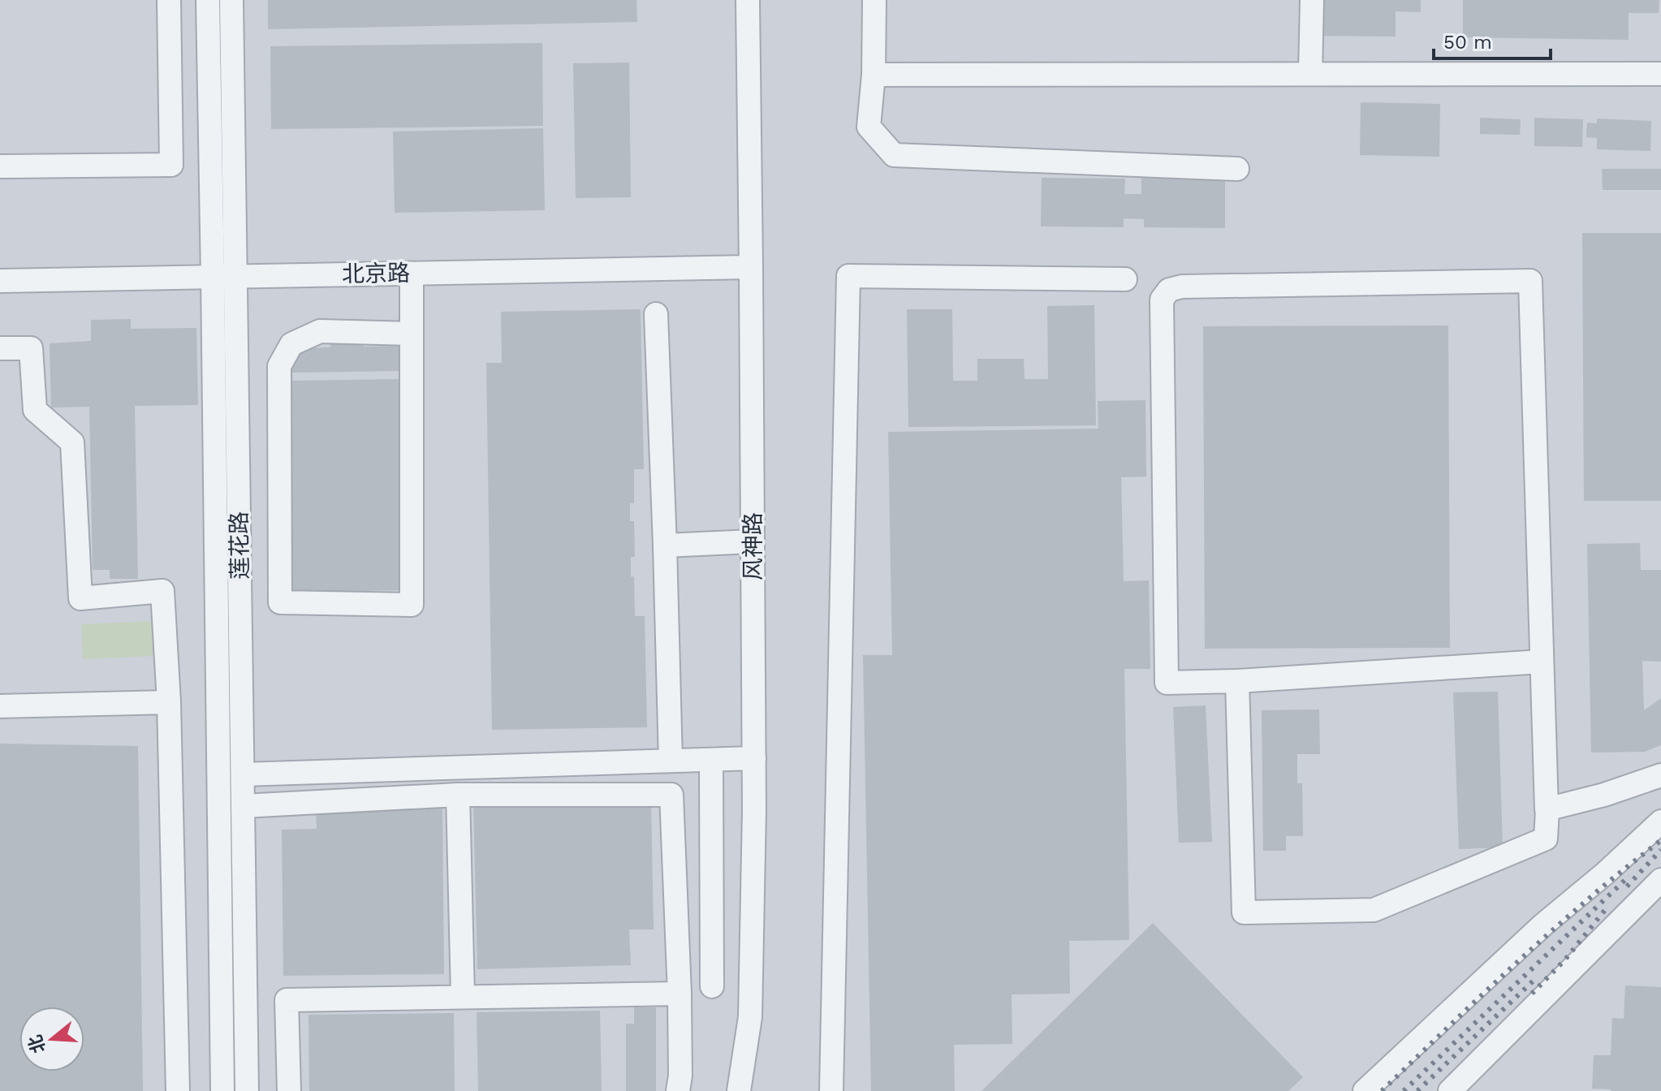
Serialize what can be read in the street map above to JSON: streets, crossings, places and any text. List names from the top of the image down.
{
  "streets": {
    "street": ["北京路", "莲花路", "风神路"]
  },
  "crossings": [
    ["北京路", "莲花路"],
    ["北京路", "风神路"]
  ],
  "scale_bar": "50 m",
  "north": "left"
}
